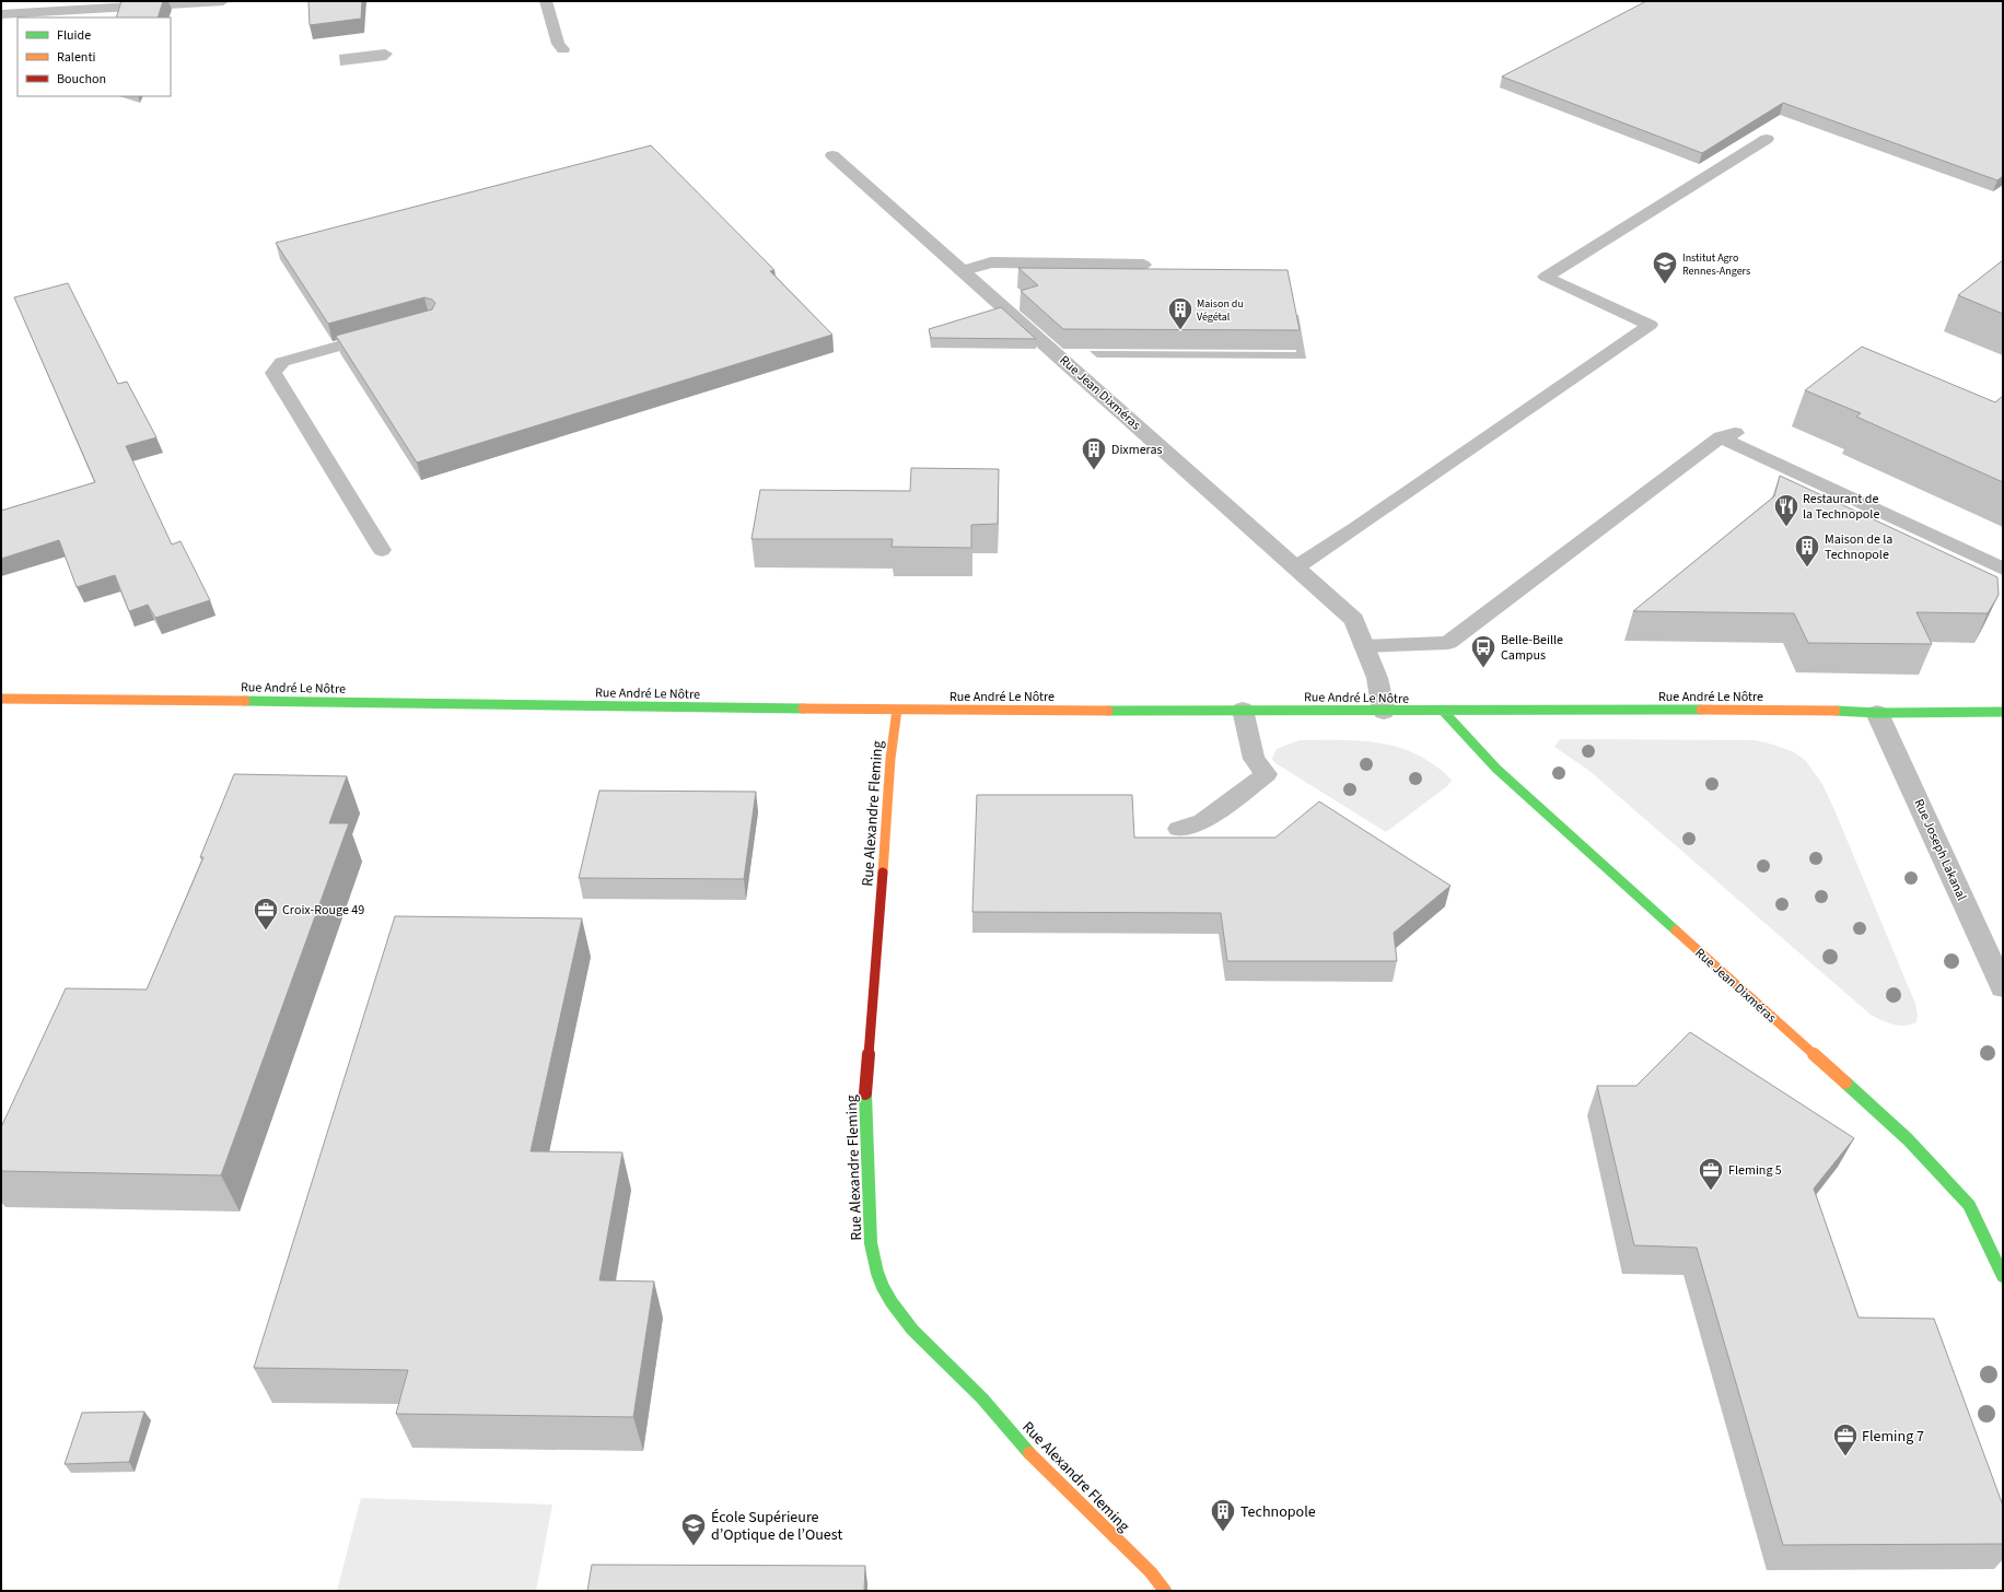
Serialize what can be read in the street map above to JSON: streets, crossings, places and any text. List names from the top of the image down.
{
  "streets": {
    "street": [
      "Rue Jean Dixméras",
      "Rue André Le Nôtre",
      "Rue Alexandre Fleming",
      "Rue Joseph Lakanal"
    ]
  },
  "crossings": [
    ["Rue Jean Dixméras", "Rue André Le Nôtre"],
    ["Rue André Le Nôtre", "Rue Alexandre Fleming"],
    ["Rue André Le Nôtre", "Rue Joseph Lakanal"]
  ],
  "places": {
    "school or university": ["Institut Agro Rennes-Angers", "École Supérieure d’Optique de l’Ouest"],
    "building": [
      "Maison du Végétal",
      "Dixmeras",
      "Maison de la Technopole",
      "Technopole"
    ],
    "restaurant": ["Restaurant de la Technopole"],
    "bus stop": ["Belle-Beille Campus"],
    "office": ["Croix-Rouge 49", "Fleming 5", "Fleming 7"]
  },
  "legend": ["Fluide", "Ralenti", "Bouchon"]
}
